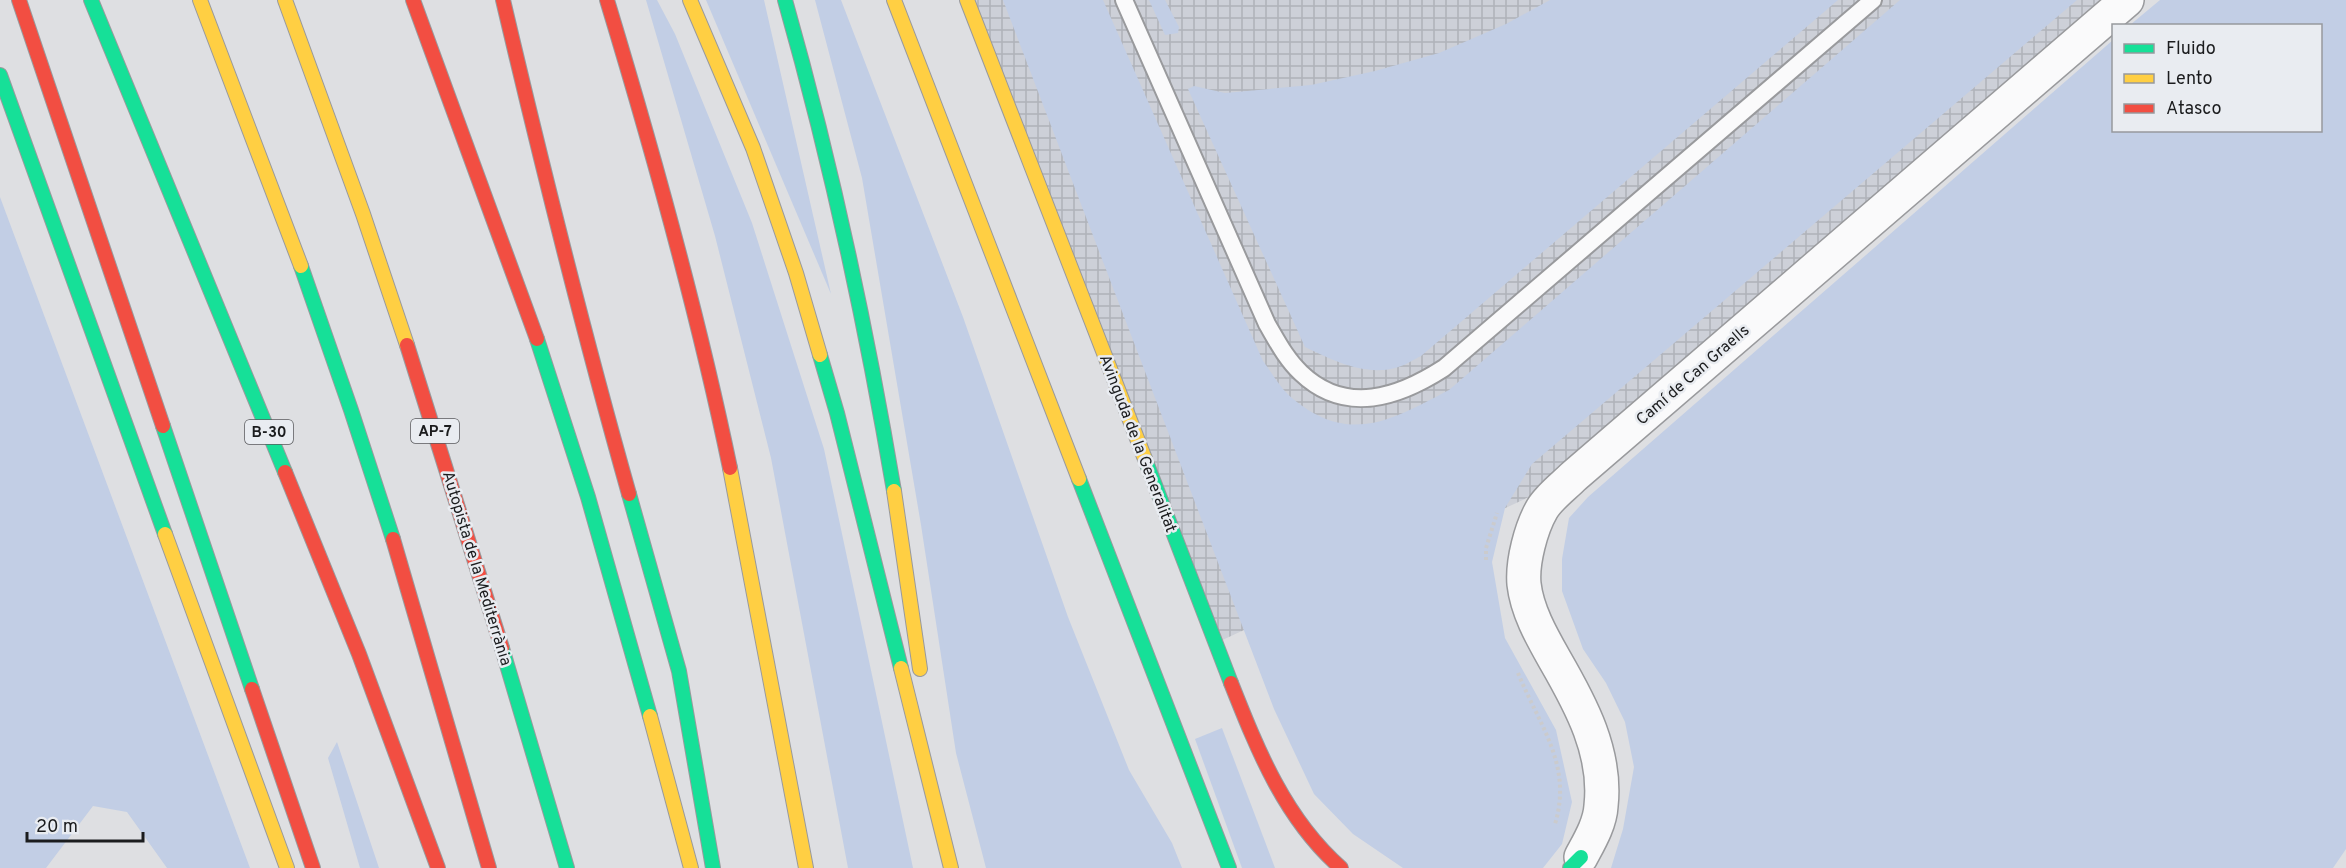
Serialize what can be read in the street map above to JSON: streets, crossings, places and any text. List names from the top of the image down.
{
  "streets": {
    "main road": [
      "AP-7",
      "B-30",
      "Avinguda de la Generalitat",
      "Autopista de la Mediterrània"
    ],
    "street": ["Camí de Can Graells"]
  },
  "legend": ["Fluido", "Lento", "Atasco"],
  "scale_bar": "20 m"
}
